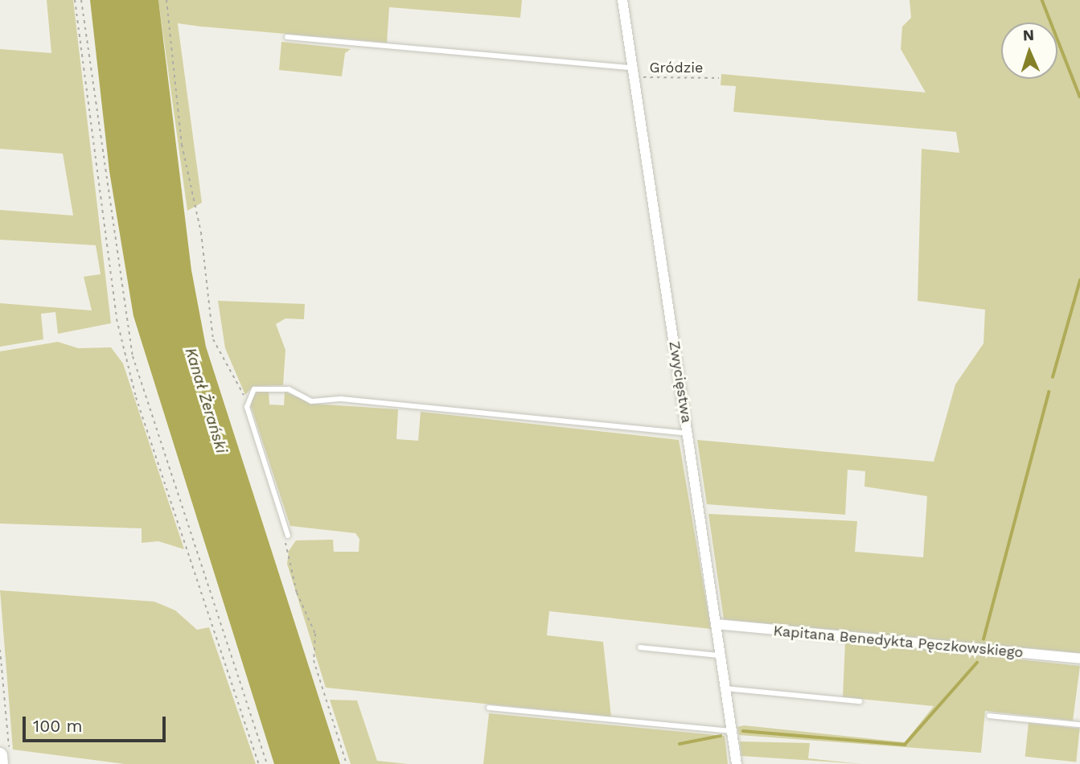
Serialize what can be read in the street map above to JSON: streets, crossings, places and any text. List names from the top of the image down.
{
  "streets": {
    "street": ["Zwycięstwa", "Kapitana Benedykta Pęczkowskiego"],
    "path": ["Gródzie"]
  },
  "crossings": [
    ["Gródzie", "Zwycięstwa"],
    ["Zwycięstwa", "Kapitana Benedykta Pęczkowskiego"]
  ],
  "water": ["Kanał Żerański"],
  "scale_bar": "100 m",
  "north": "top"
}
